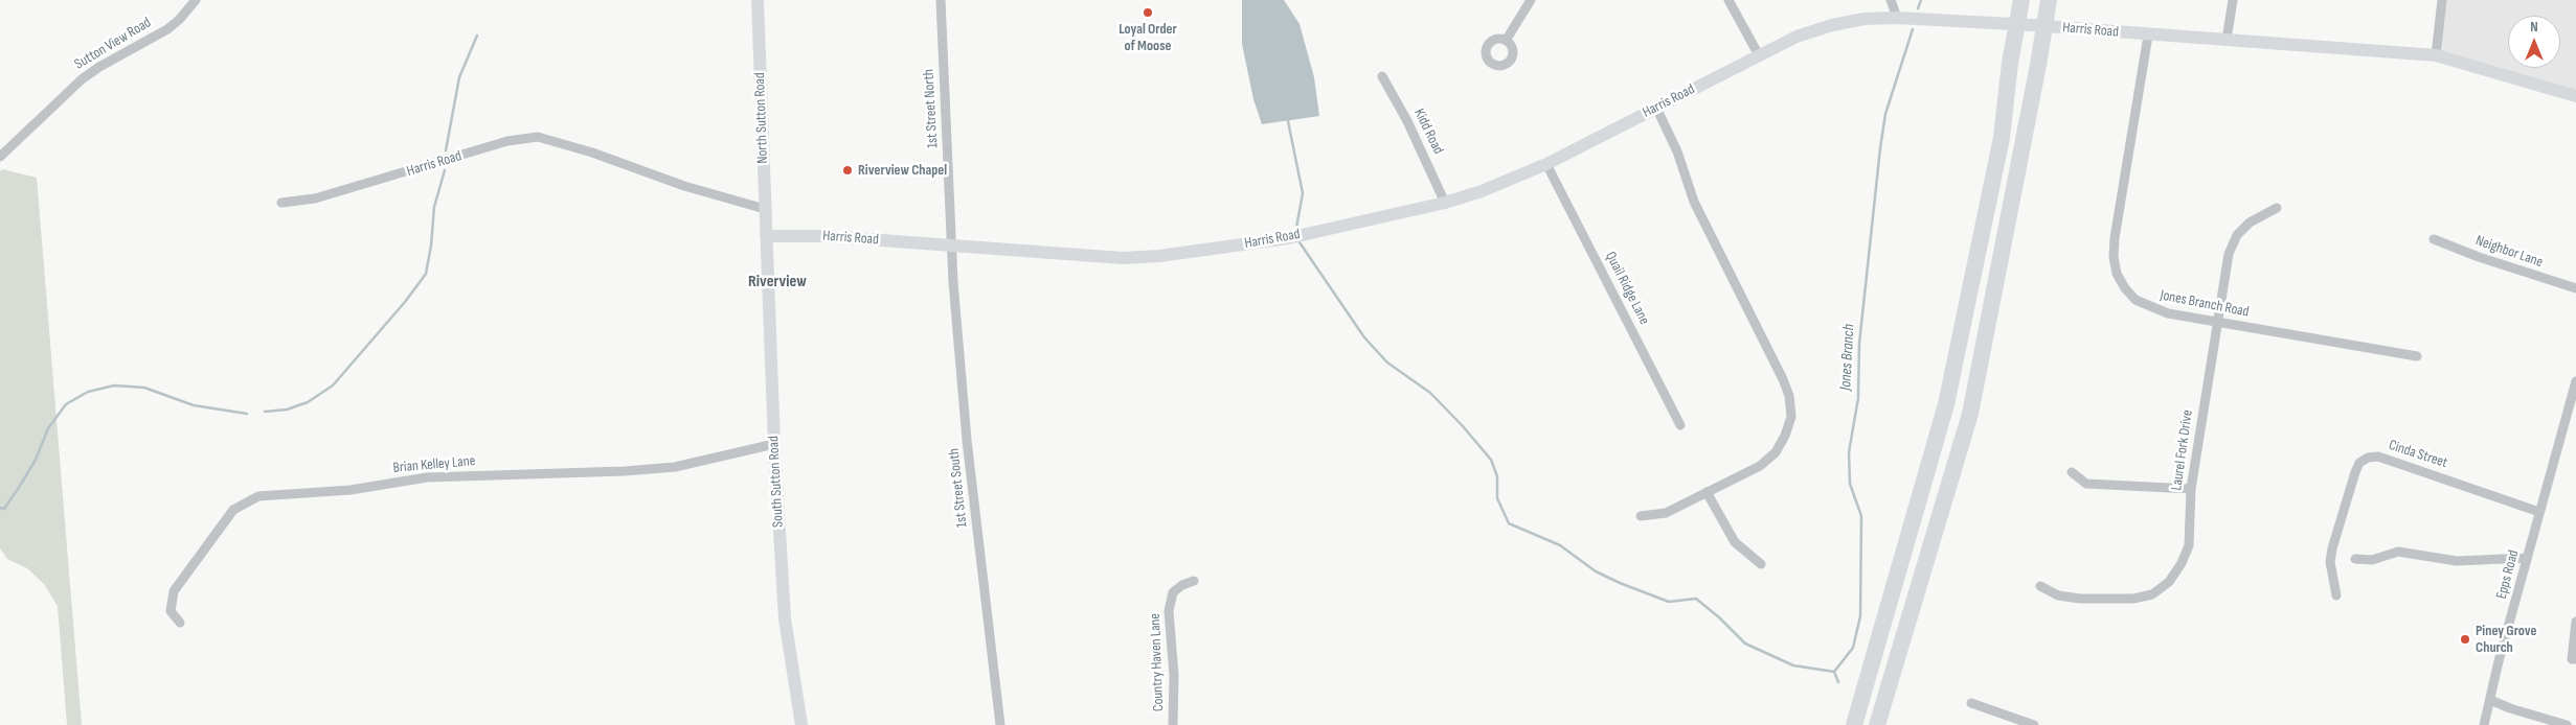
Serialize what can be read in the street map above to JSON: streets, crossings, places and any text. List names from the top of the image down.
{
  "streets": {
    "street": [
      "Harris Road",
      "Sutton View Road",
      "1st Street North",
      "North Sutton Road",
      "Kidd Road",
      "Neighbor Lane",
      "Quail Ridge Lane",
      "Jones Branch Road",
      "Laurel Fork Drive",
      "Cinda Street",
      "Brian Kelley Lane",
      "South Sutton Road",
      "1st Street South",
      "Epps Road",
      "Country Haven Lane"
    ]
  },
  "crossings": [
    ["Harris Road", "1st Street North"],
    ["Harris Road", "North Sutton Road"],
    ["Harris Road", "Kidd Road"],
    ["Harris Road", "Quail Ridge Lane"],
    ["Harris Road", "Jones Branch Road"],
    ["Harris Road", "South Sutton Road"],
    ["Harris Road", "1st Street South"],
    ["1st Street North", "1st Street South"],
    ["North Sutton Road", "South Sutton Road"],
    ["Jones Branch Road", "Laurel Fork Drive"],
    ["Cinda Street", "Epps Road"],
    ["Brian Kelley Lane", "South Sutton Road"]
  ],
  "districts": ["Riverview"],
  "water": ["Jones Branch"],
  "places": ["Loyal Order of Moose", "Riverview Chapel", "Piney Grove Church"],
  "north": "top"
}
